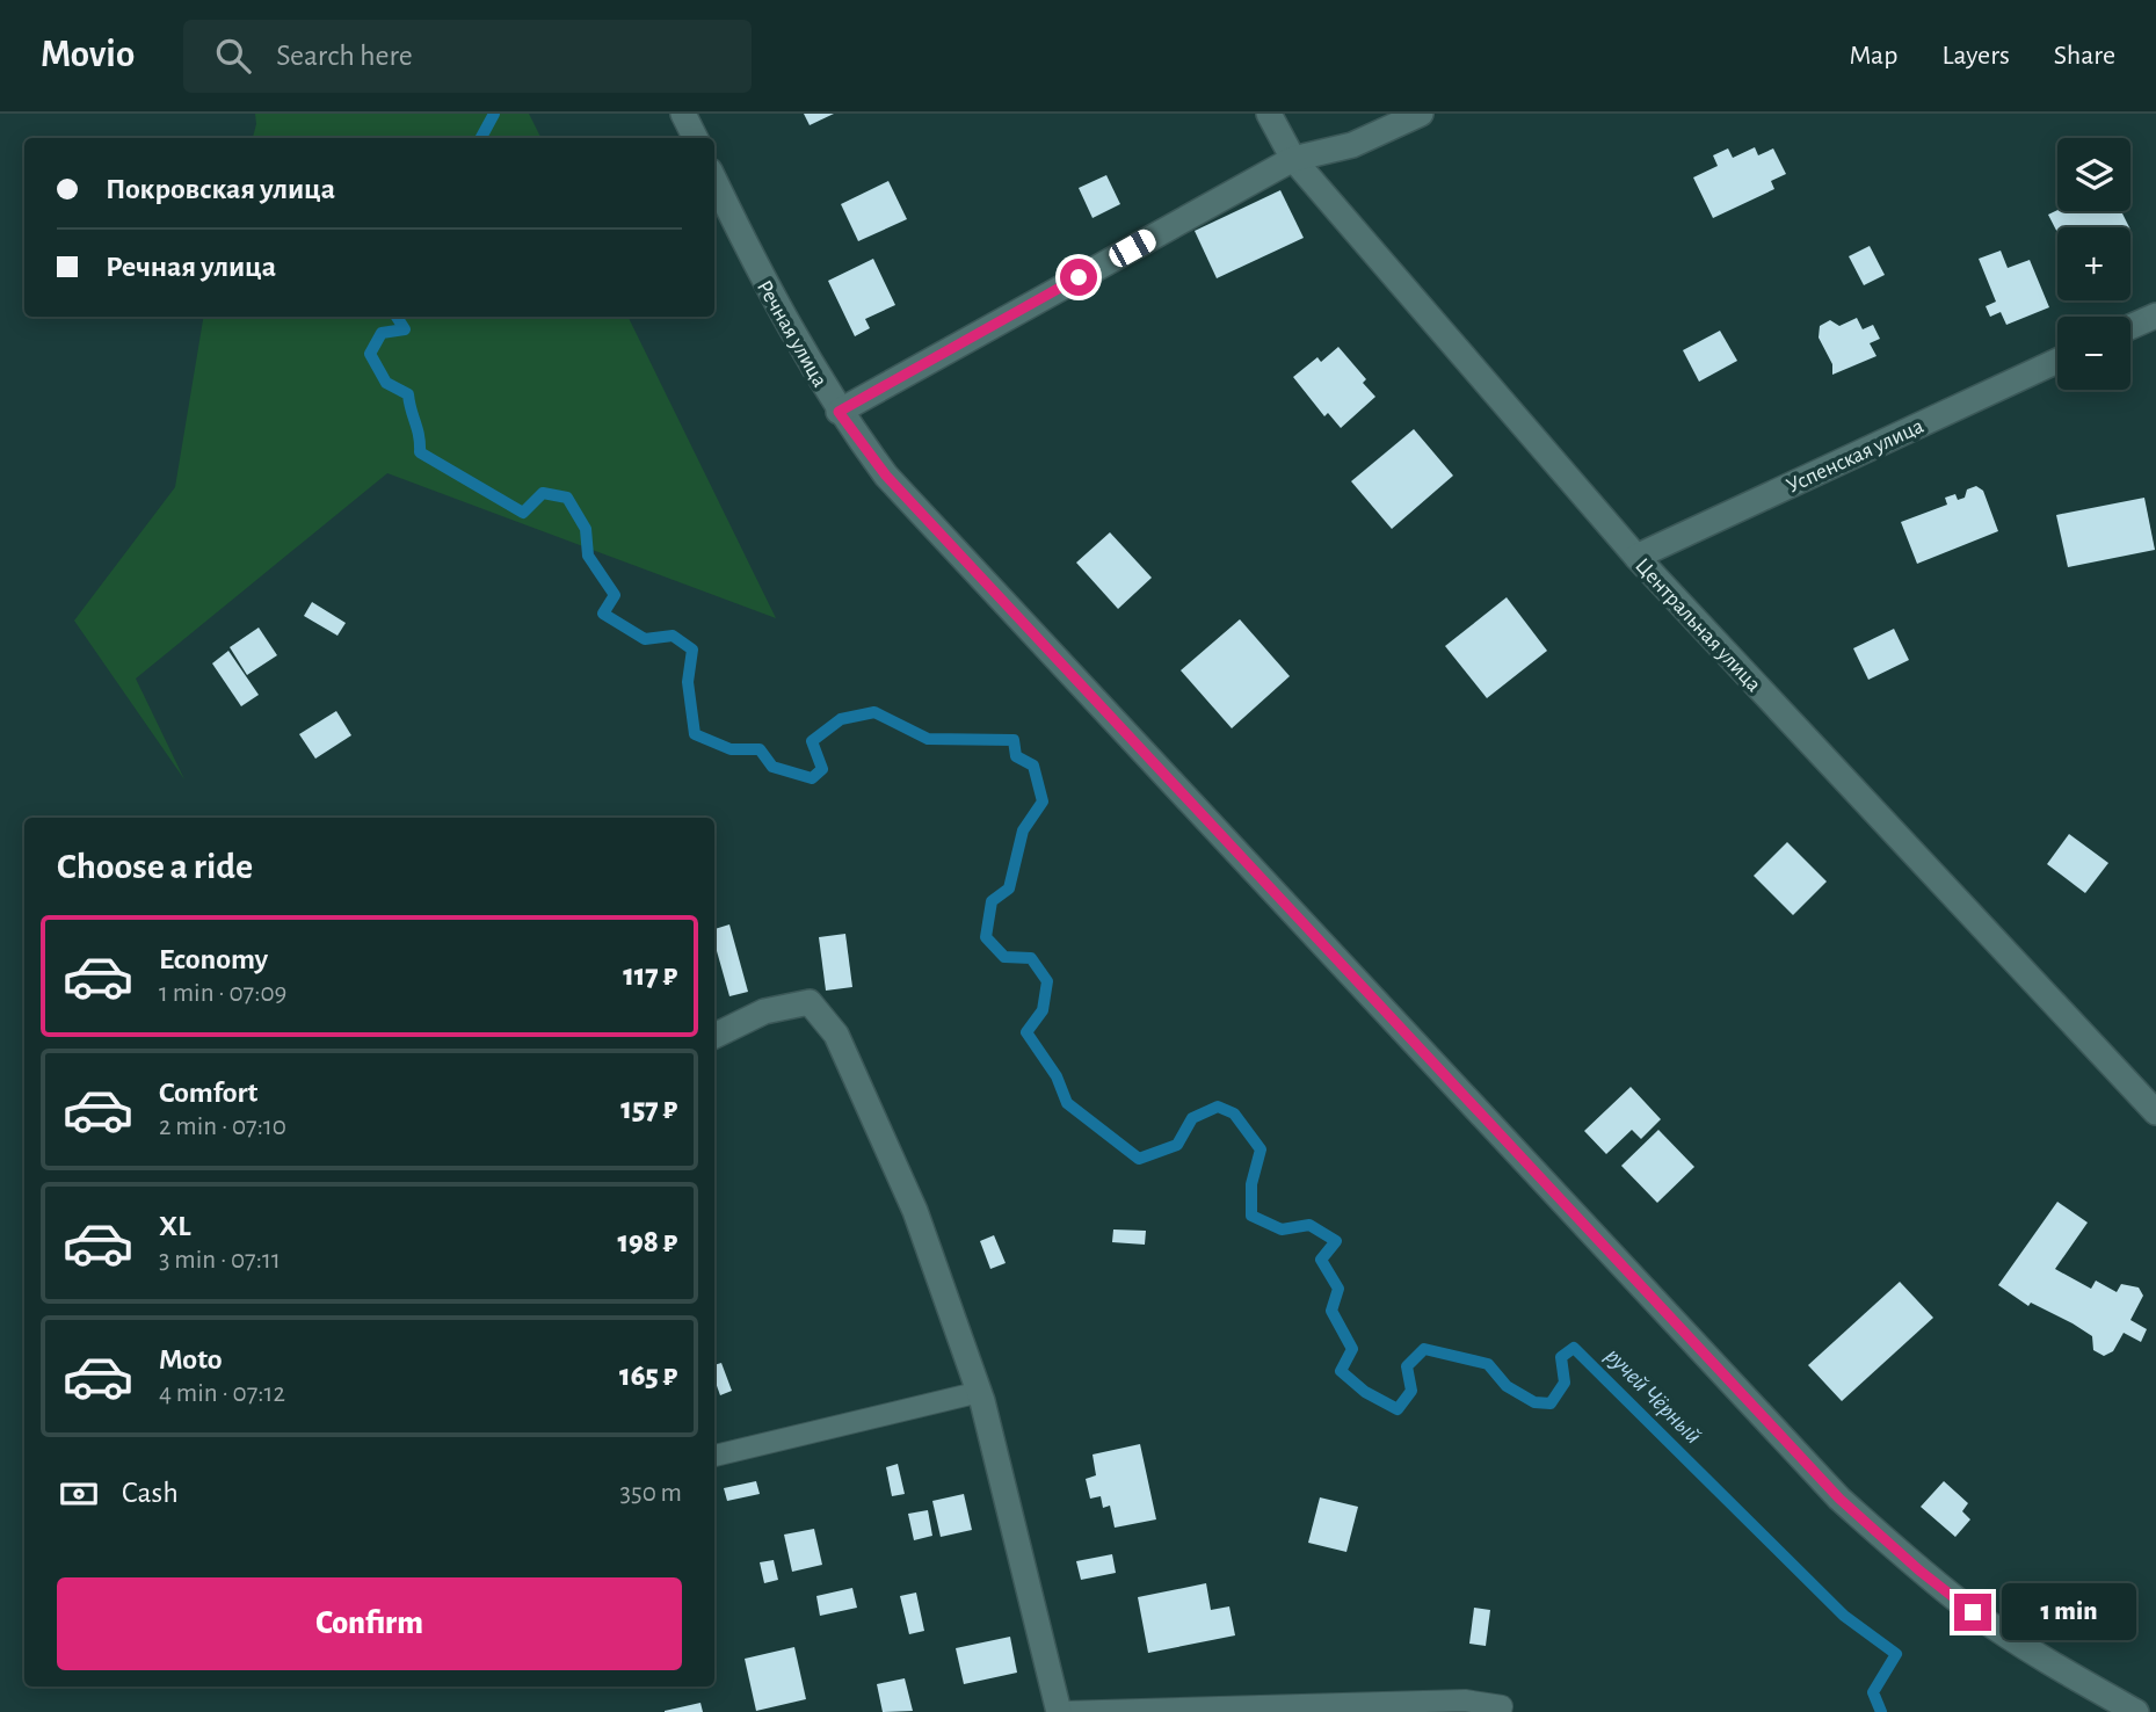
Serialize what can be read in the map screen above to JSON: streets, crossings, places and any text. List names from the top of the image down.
{
  "streets": {
    "street": ["Речная улица", "Успенская улица", "Центральная улица"]
  },
  "crossings": [
    ["Успенская улица", "Центральная улица"]
  ],
  "water": ["ручей Чёрный"],
  "page": {
    "header": "Movio",
    "search": "Search here",
    "nav": ["Map", "Layers", "Share"],
    "map_buttons": ["+", "−"],
    "banner": ["Покровская улица", "Речная улица"],
    "heading": "Choose a ride",
    "list": [
      {
        "name": "Economy",
        "note": "1 min · 07:09",
        "value": "117 ₽"
      },
      {
        "name": "Comfort",
        "note": "2 min · 07:10",
        "value": "157 ₽"
      },
      {
        "name": "XL",
        "note": "3 min · 07:11",
        "value": "198 ₽"
      },
      {
        "name": "Moto",
        "note": "4 min · 07:12",
        "value": "165 ₽"
      }
    ],
    "pay": ["Cash", "350 m"],
    "buttons": "Confirm",
    "bubble": "1 min"
  }
}
